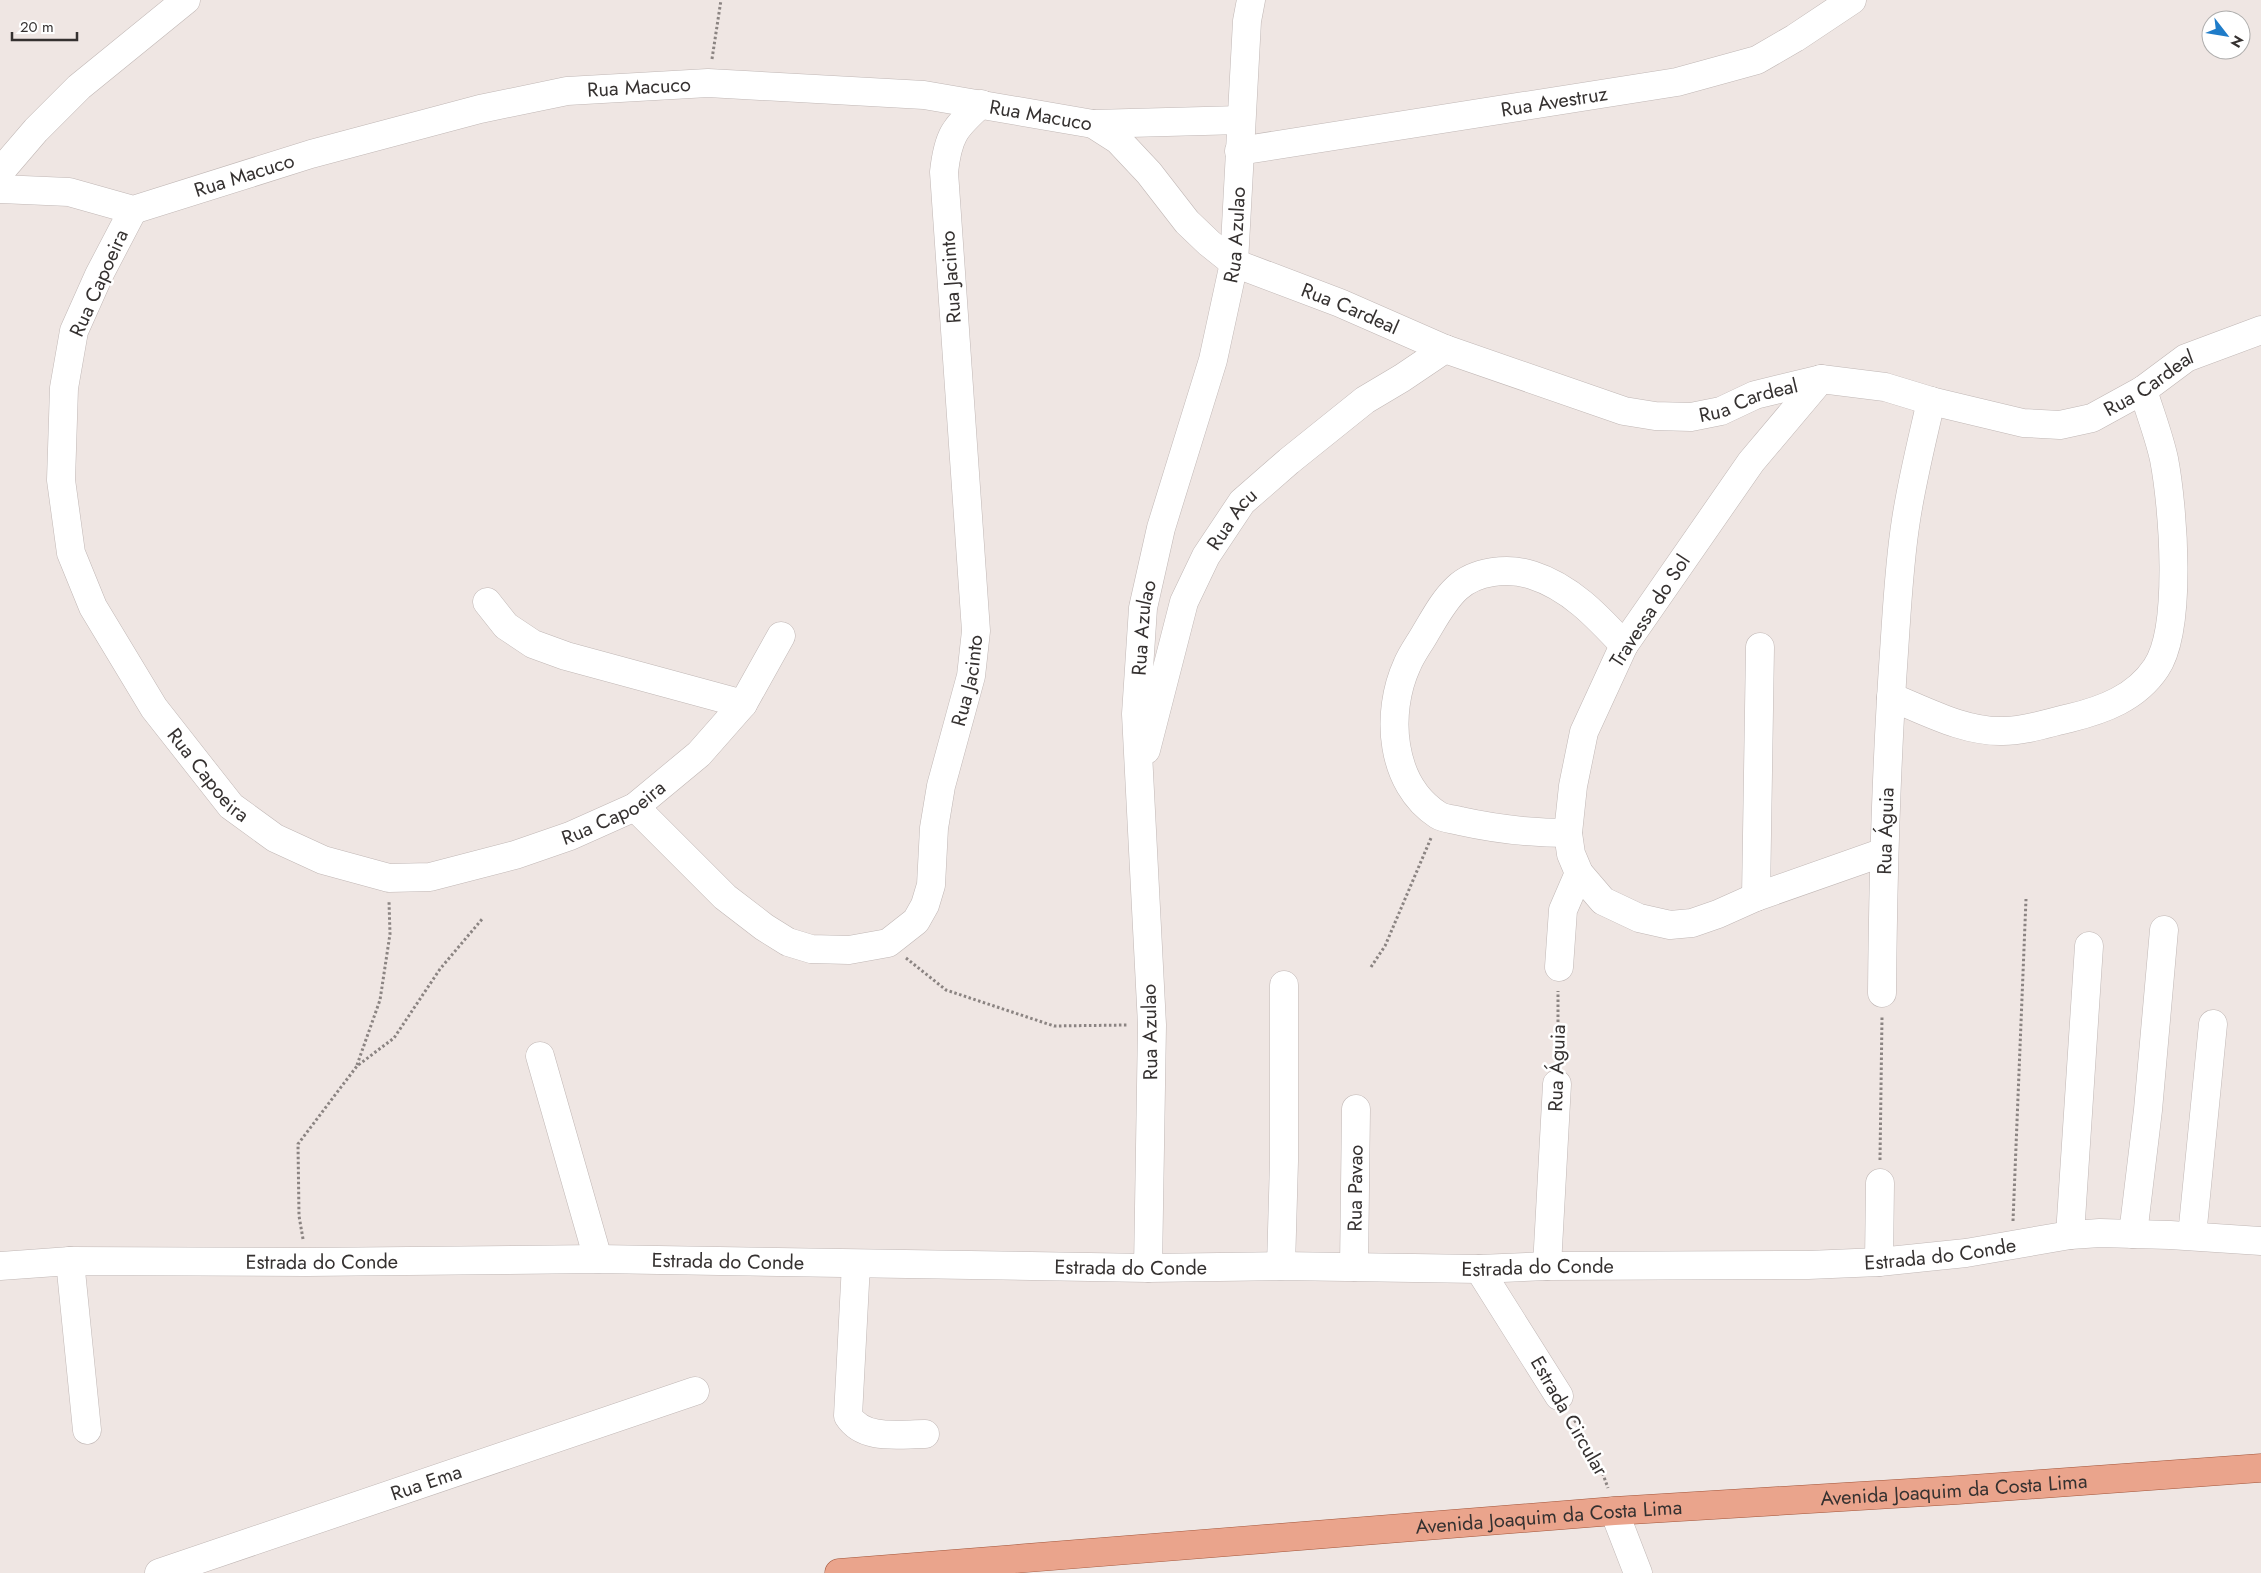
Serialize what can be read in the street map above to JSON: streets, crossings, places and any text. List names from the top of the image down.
{
  "streets": {
    "main road": ["Avenida Joaquim da Costa Lima"],
    "street": [
      "Rua Macuco",
      "Rua Avestruz",
      "Rua Azulao",
      "Rua Jacinto",
      "Rua Capoeira",
      "Rua Cardeal",
      "Rua Acu",
      "Travessa do Sol",
      "Rua Águia",
      "Rua Pavao",
      "Estrada do Conde",
      "Estrada Circular",
      "Rua Ema"
    ]
  },
  "crossings": [
    ["Rua Macuco", "Rua Azulao"],
    ["Rua Macuco", "Rua Jacinto"],
    ["Rua Macuco", "Rua Capoeira"],
    ["Rua Macuco", "Rua Cardeal"],
    ["Rua Avestruz", "Rua Azulao"],
    ["Rua Azulao", "Rua Cardeal"],
    ["Rua Azulao", "Rua Acu"],
    ["Rua Azulao", "Estrada do Conde"],
    ["Rua Cardeal", "Rua Acu"],
    ["Rua Cardeal", "Travessa do Sol"],
    ["Rua Cardeal", "Rua Águia"],
    ["Travessa do Sol", "Rua Águia"],
    ["Rua Águia", "Estrada do Conde"],
    ["Rua Pavao", "Estrada do Conde"],
    ["Estrada do Conde", "Estrada Circular"],
    ["Estrada Circular", "Avenida Joaquim da Costa Lima"]
  ],
  "scale_bar": "20 m",
  "north": "bottom right"
}
